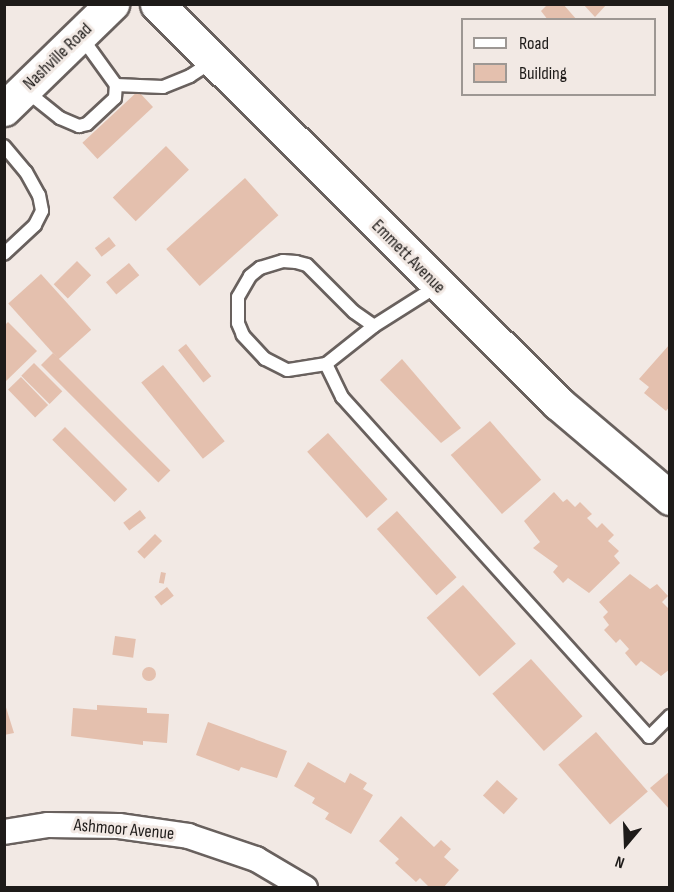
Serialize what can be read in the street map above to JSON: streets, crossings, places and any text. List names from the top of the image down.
{
  "streets": {
    "street": ["Nashville Road", "Emmett Avenue", "Ashmoor Avenue"]
  },
  "legend": ["Road", "Building"],
  "north": "bottom"
}
